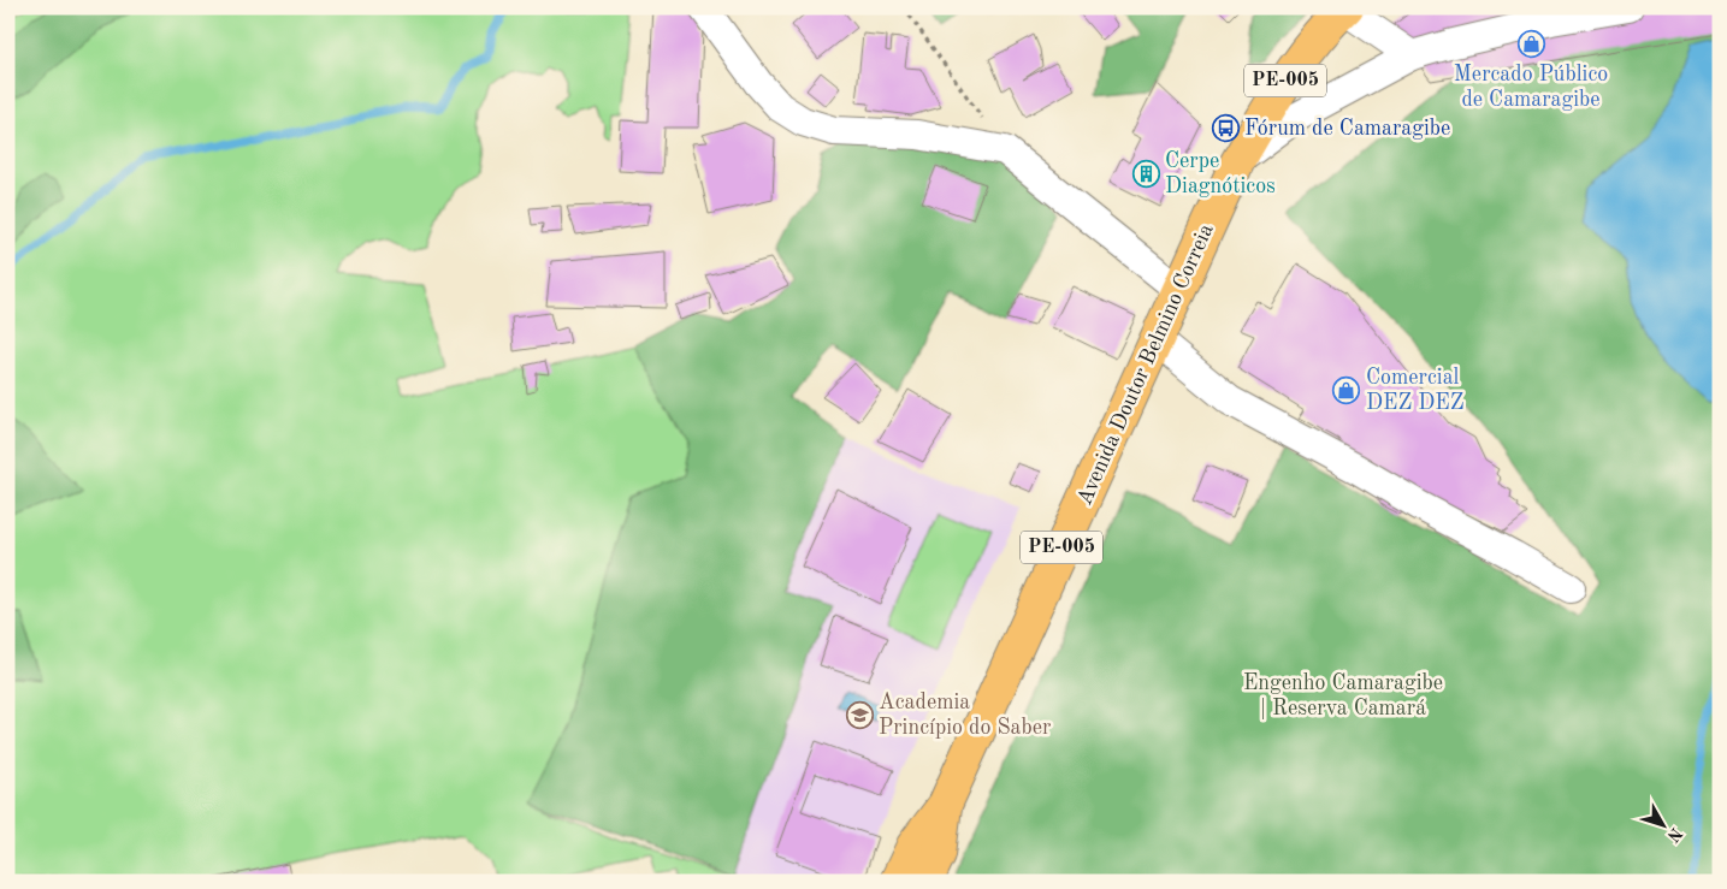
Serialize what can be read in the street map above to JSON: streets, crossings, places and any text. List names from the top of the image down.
{
  "streets": {
    "main road": ["PE-005", "Avenida Doutor Belmino Correia"]
  },
  "parks": ["Engenho Camaragibe | Reserva Camará"],
  "places": {
    "shop": ["Mercado Público de Camaragibe", "Comercial DEZ DEZ"],
    "bus stop": ["Fórum de Camaragibe"],
    "building": ["Cerpe Diagnóticos"],
    "school or university": ["Academia Princípio do Saber"]
  },
  "north": "bottom right"
}
